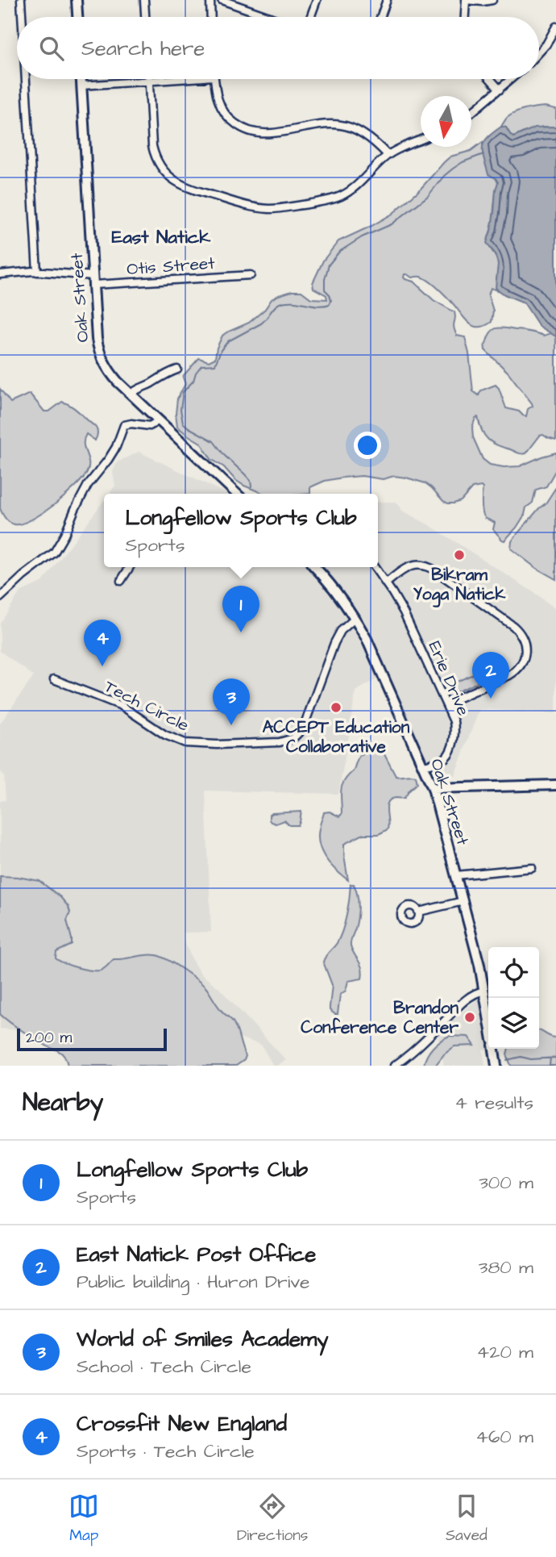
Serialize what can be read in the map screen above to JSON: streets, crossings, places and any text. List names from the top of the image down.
{
  "streets": {
    "main road": ["Oak Street"],
    "street": ["Otis Street", "Erie Drive", "Tech Circle"]
  },
  "crossings": [
    ["Otis Street", "Oak Street"],
    ["Oak Street", "Erie Drive"],
    ["Oak Street", "Tech Circle"]
  ],
  "districts": ["East Natick"],
  "places": ["Bikram Yoga Natick", "ACCEPT Education Collaborative", "Brandon Conference Center"],
  "scale_bar": "200 m",
  "north": "bottom",
  "page": {
    "search": "Search here",
    "popup": ["Longfellow Sports Club", "Sports"],
    "pins": [
      "1",
      "4",
      "2",
      "3"
    ],
    "scale": "200 m",
    "heading": ["Nearby", "4 results"],
    "list": [
      {
        "mark": "1",
        "name": "Longfellow Sports Club",
        "note": "Sports",
        "value": "300 m"
      },
      {
        "mark": "2",
        "name": "East Natick Post Office",
        "note": "Public building · Huron Drive",
        "value": "380 m"
      },
      {
        "mark": "3",
        "name": "World of Smiles Academy",
        "note": "School · Tech Circle",
        "value": "420 m"
      },
      {
        "mark": "4",
        "name": "Crossfit New England",
        "note": "Sports · Tech Circle",
        "value": "460 m"
      }
    ],
    "nav": ["Map", "Directions", "Saved"]
  }
}
